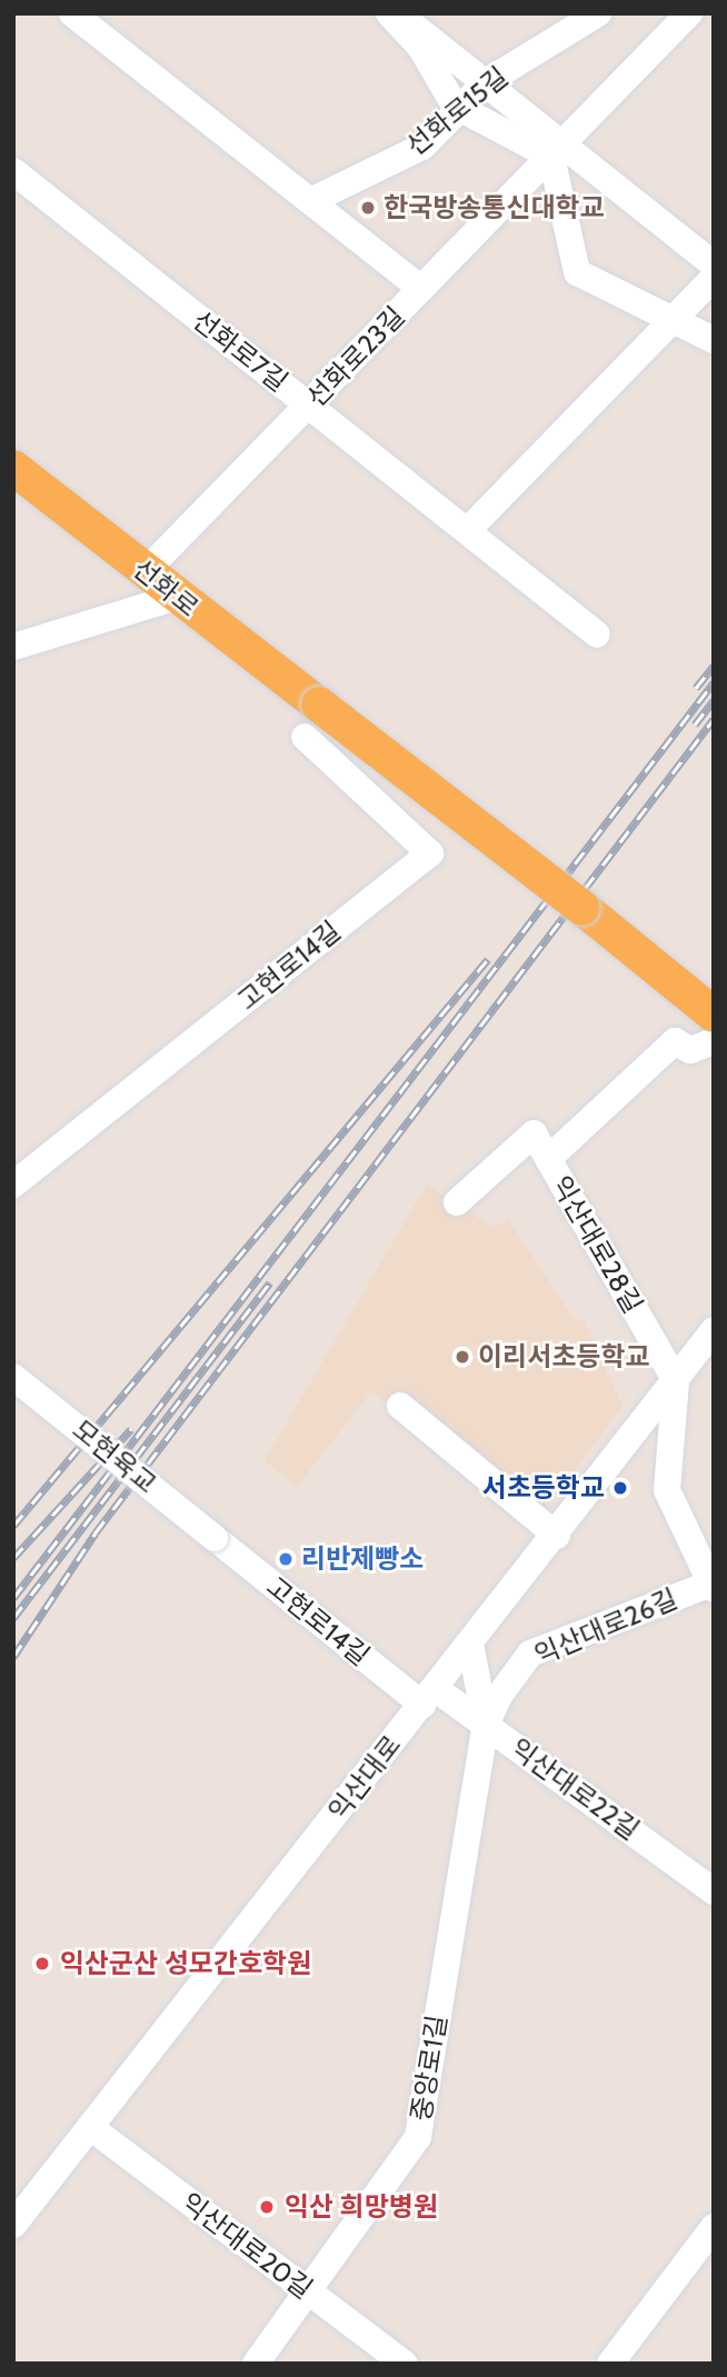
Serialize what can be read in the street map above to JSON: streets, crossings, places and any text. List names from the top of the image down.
{
  "streets": {
    "main road": ["선화로"],
    "street": [
      "선화로15길",
      "선화로7길",
      "선화로23길",
      "고현로14길",
      "익산대로28길",
      "모현육교",
      "익산대로26길",
      "익산대로",
      "익산대로22길",
      "중앙로1길",
      "익산대로20길"
    ]
  },
  "crossings": [
    ["선화로7길", "선화로23길"],
    ["선화로23길", "선화로"],
    ["고현로14길", "모현육교"],
    ["고현로14길", "익산대로"],
    ["고현로14길", "익산대로22길"],
    ["익산대로28길", "익산대로"],
    ["익산대로26길", "익산대로22길"],
    ["익산대로26길", "중앙로1길"],
    ["익산대로", "익산대로22길"],
    ["익산대로", "익산대로20길"],
    ["익산대로22길", "중앙로1길"],
    ["중앙로1길", "익산대로20길"]
  ],
  "places": [
    "한국방송통신대학교",
    "이리서초등학교",
    "서초등학교",
    "리반제빵소",
    "익산군산 성모간호학원",
    "익산 희망병원"
  ]
}
